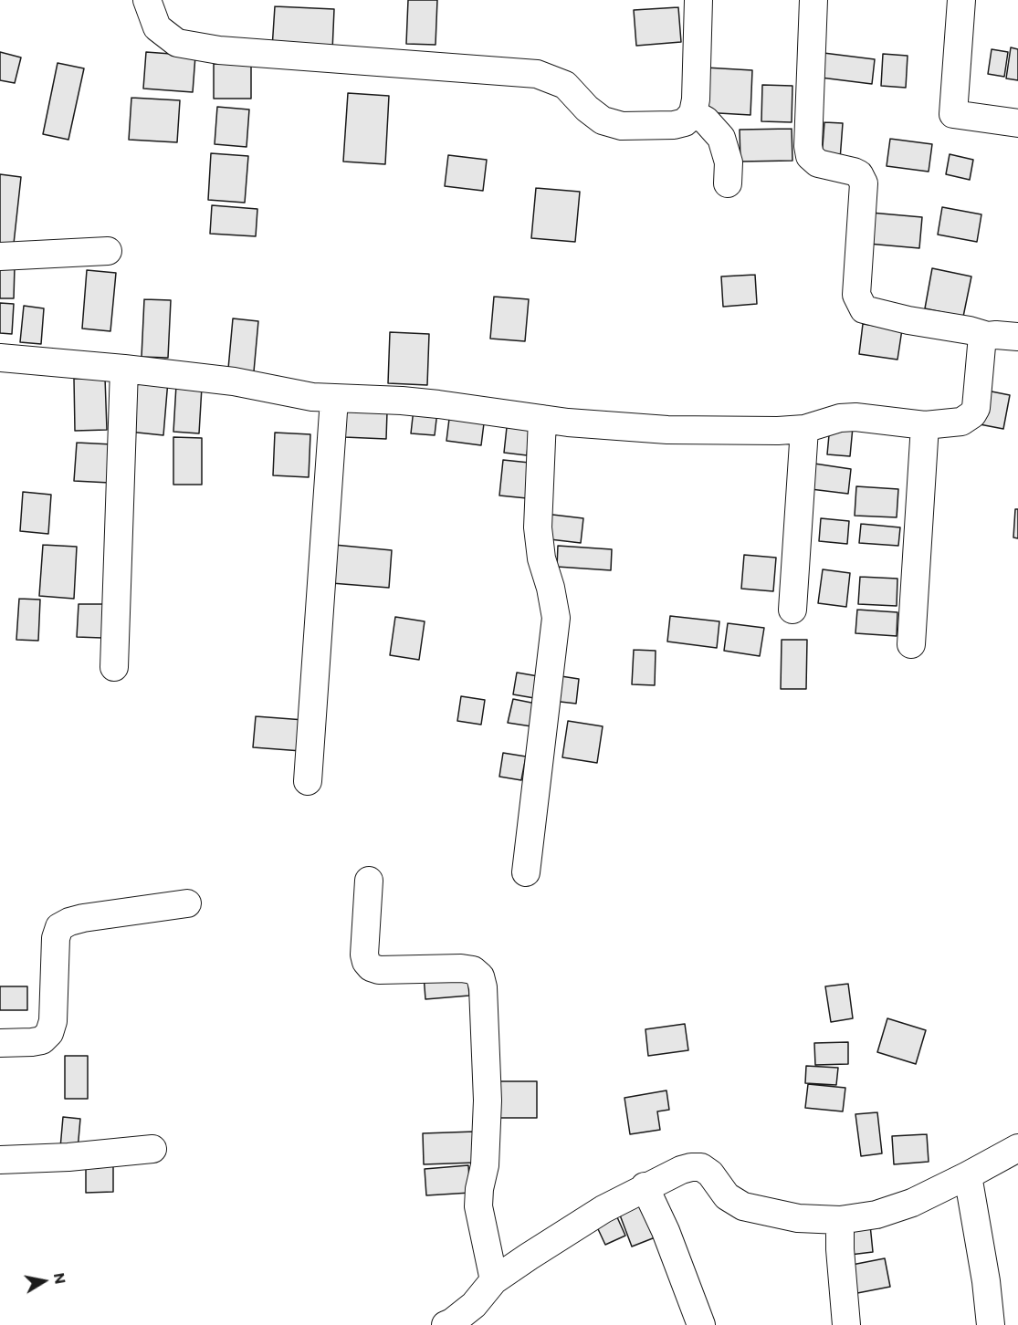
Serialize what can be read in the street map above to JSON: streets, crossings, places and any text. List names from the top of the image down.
{
  "north": "right"
}
